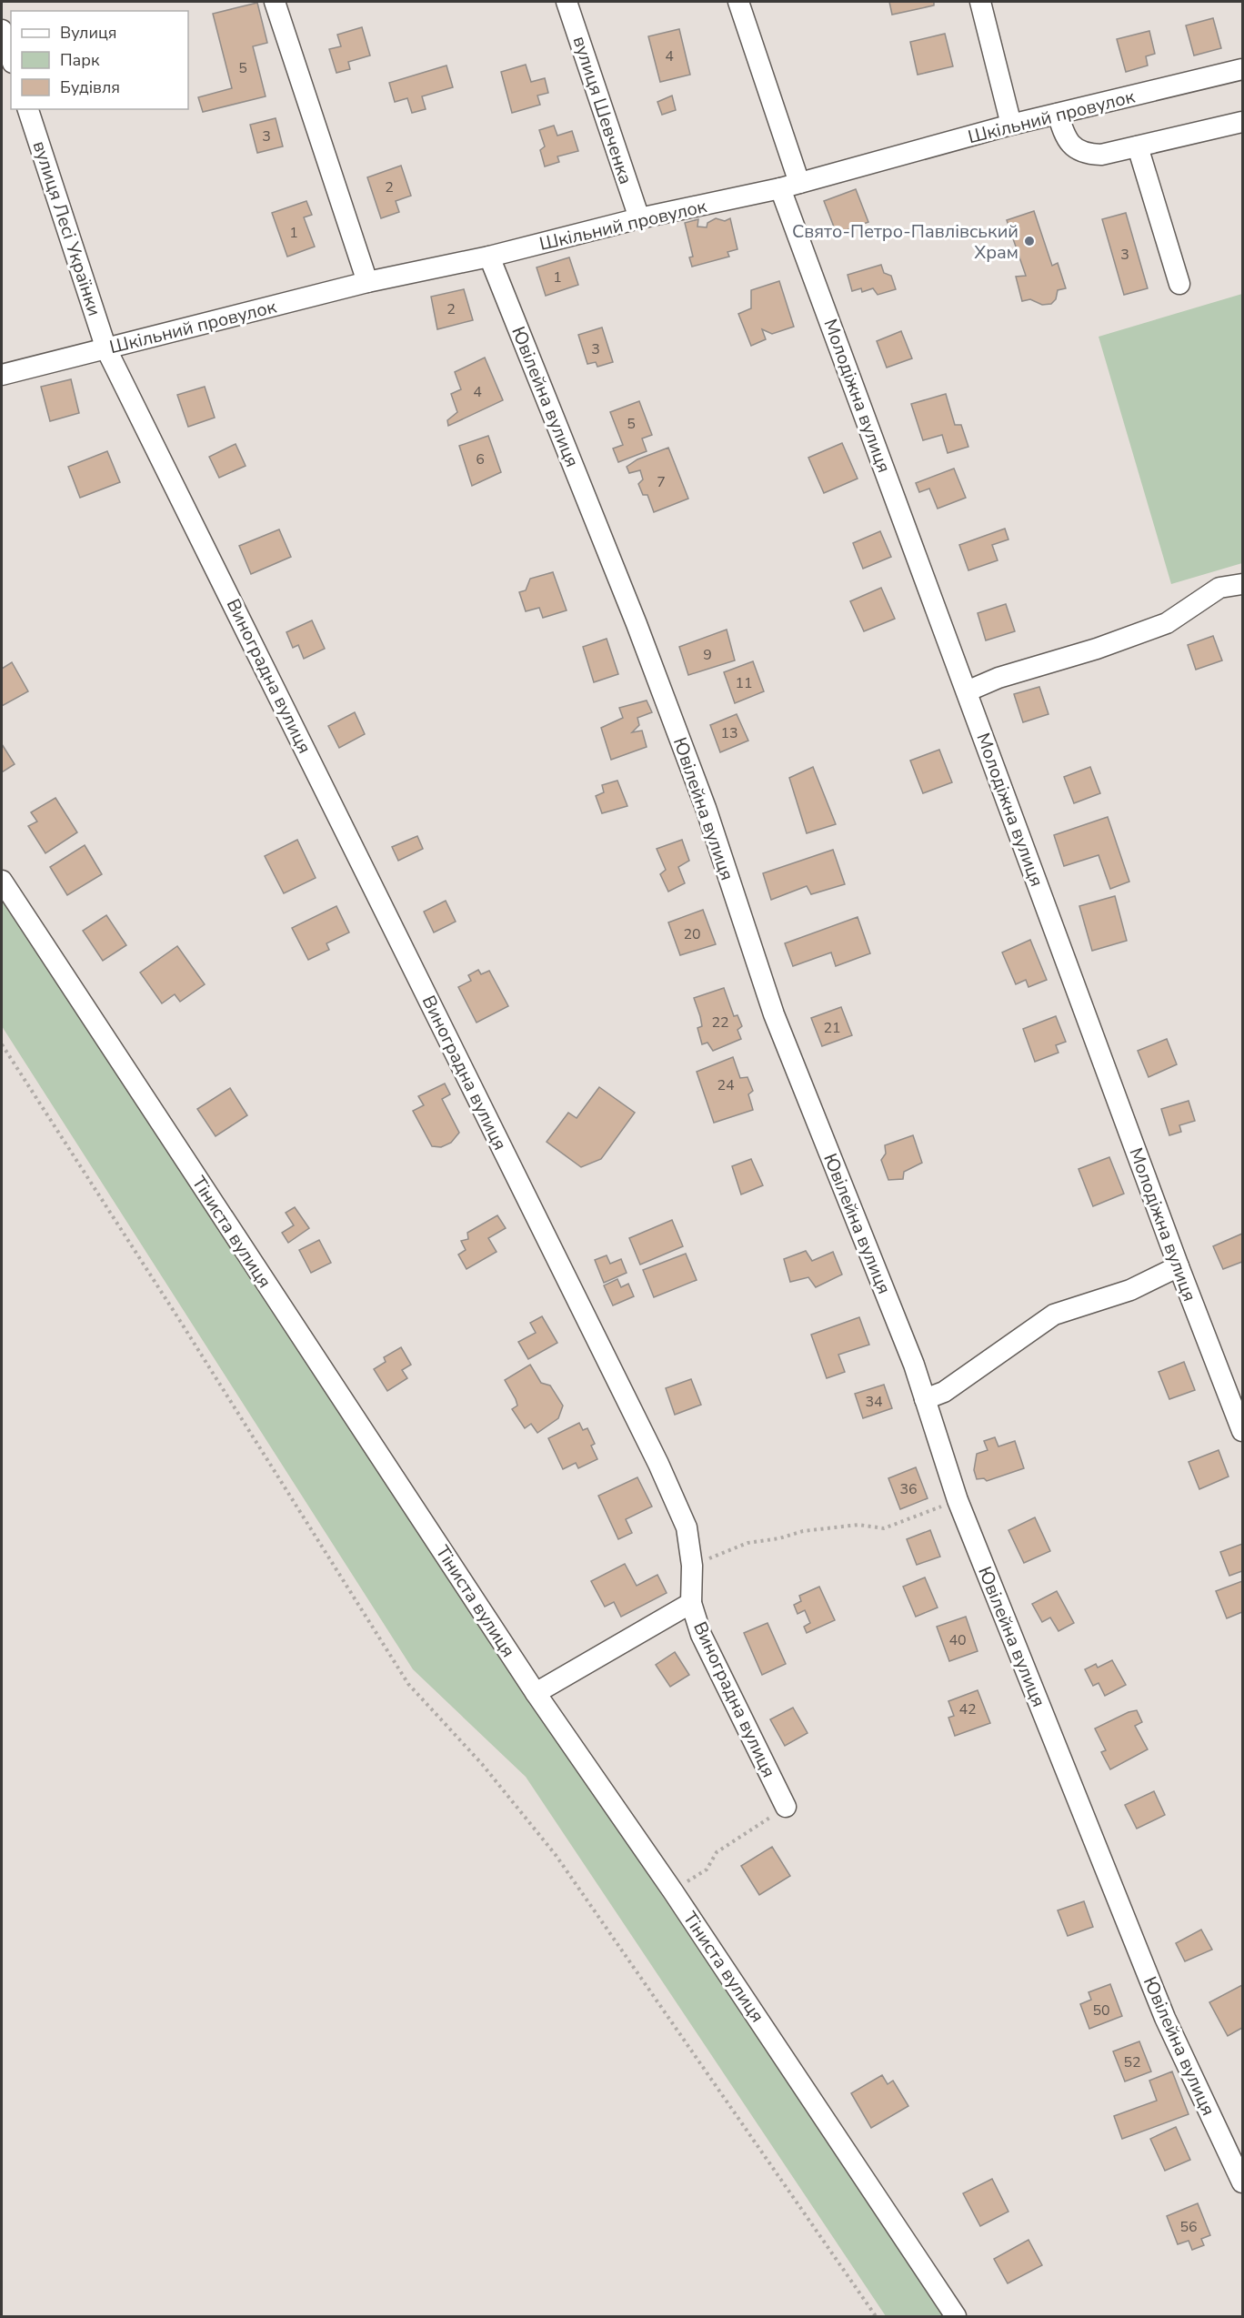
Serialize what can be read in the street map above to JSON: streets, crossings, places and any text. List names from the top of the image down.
{
  "streets": {
    "street": [
      "вулиця Шевченка",
      "Шкільний провулок",
      "вулиця Лесі Українки",
      "Молодіжна вулиця",
      "Ювілейна вулиця",
      "Виноградна вулиця",
      "Тіниста вулиця"
    ]
  },
  "crossings": [
    ["вулиця Шевченка", "Шкільний провулок"],
    ["Шкільний провулок", "вулиця Лесі Українки"],
    ["Шкільний провулок", "Молодіжна вулиця"],
    ["Шкільний провулок", "Ювілейна вулиця"],
    ["Шкільний провулок", "Виноградна вулиця"],
    ["вулиця Лесі Українки", "Виноградна вулиця"]
  ],
  "places": ["Свято-Петро-Павлівський Храм"],
  "house_numbers": [
    "4",
    "5",
    "3",
    "2",
    "1",
    "3",
    "1",
    "2",
    "3",
    "4",
    "5",
    "6",
    "7",
    "9",
    "11",
    "13",
    "20",
    "22",
    "21",
    "24",
    "34",
    "36",
    "40",
    "42",
    "50",
    "52",
    "56"
  ],
  "legend": ["Вулиця", "Парк", "Будівля"]
}
